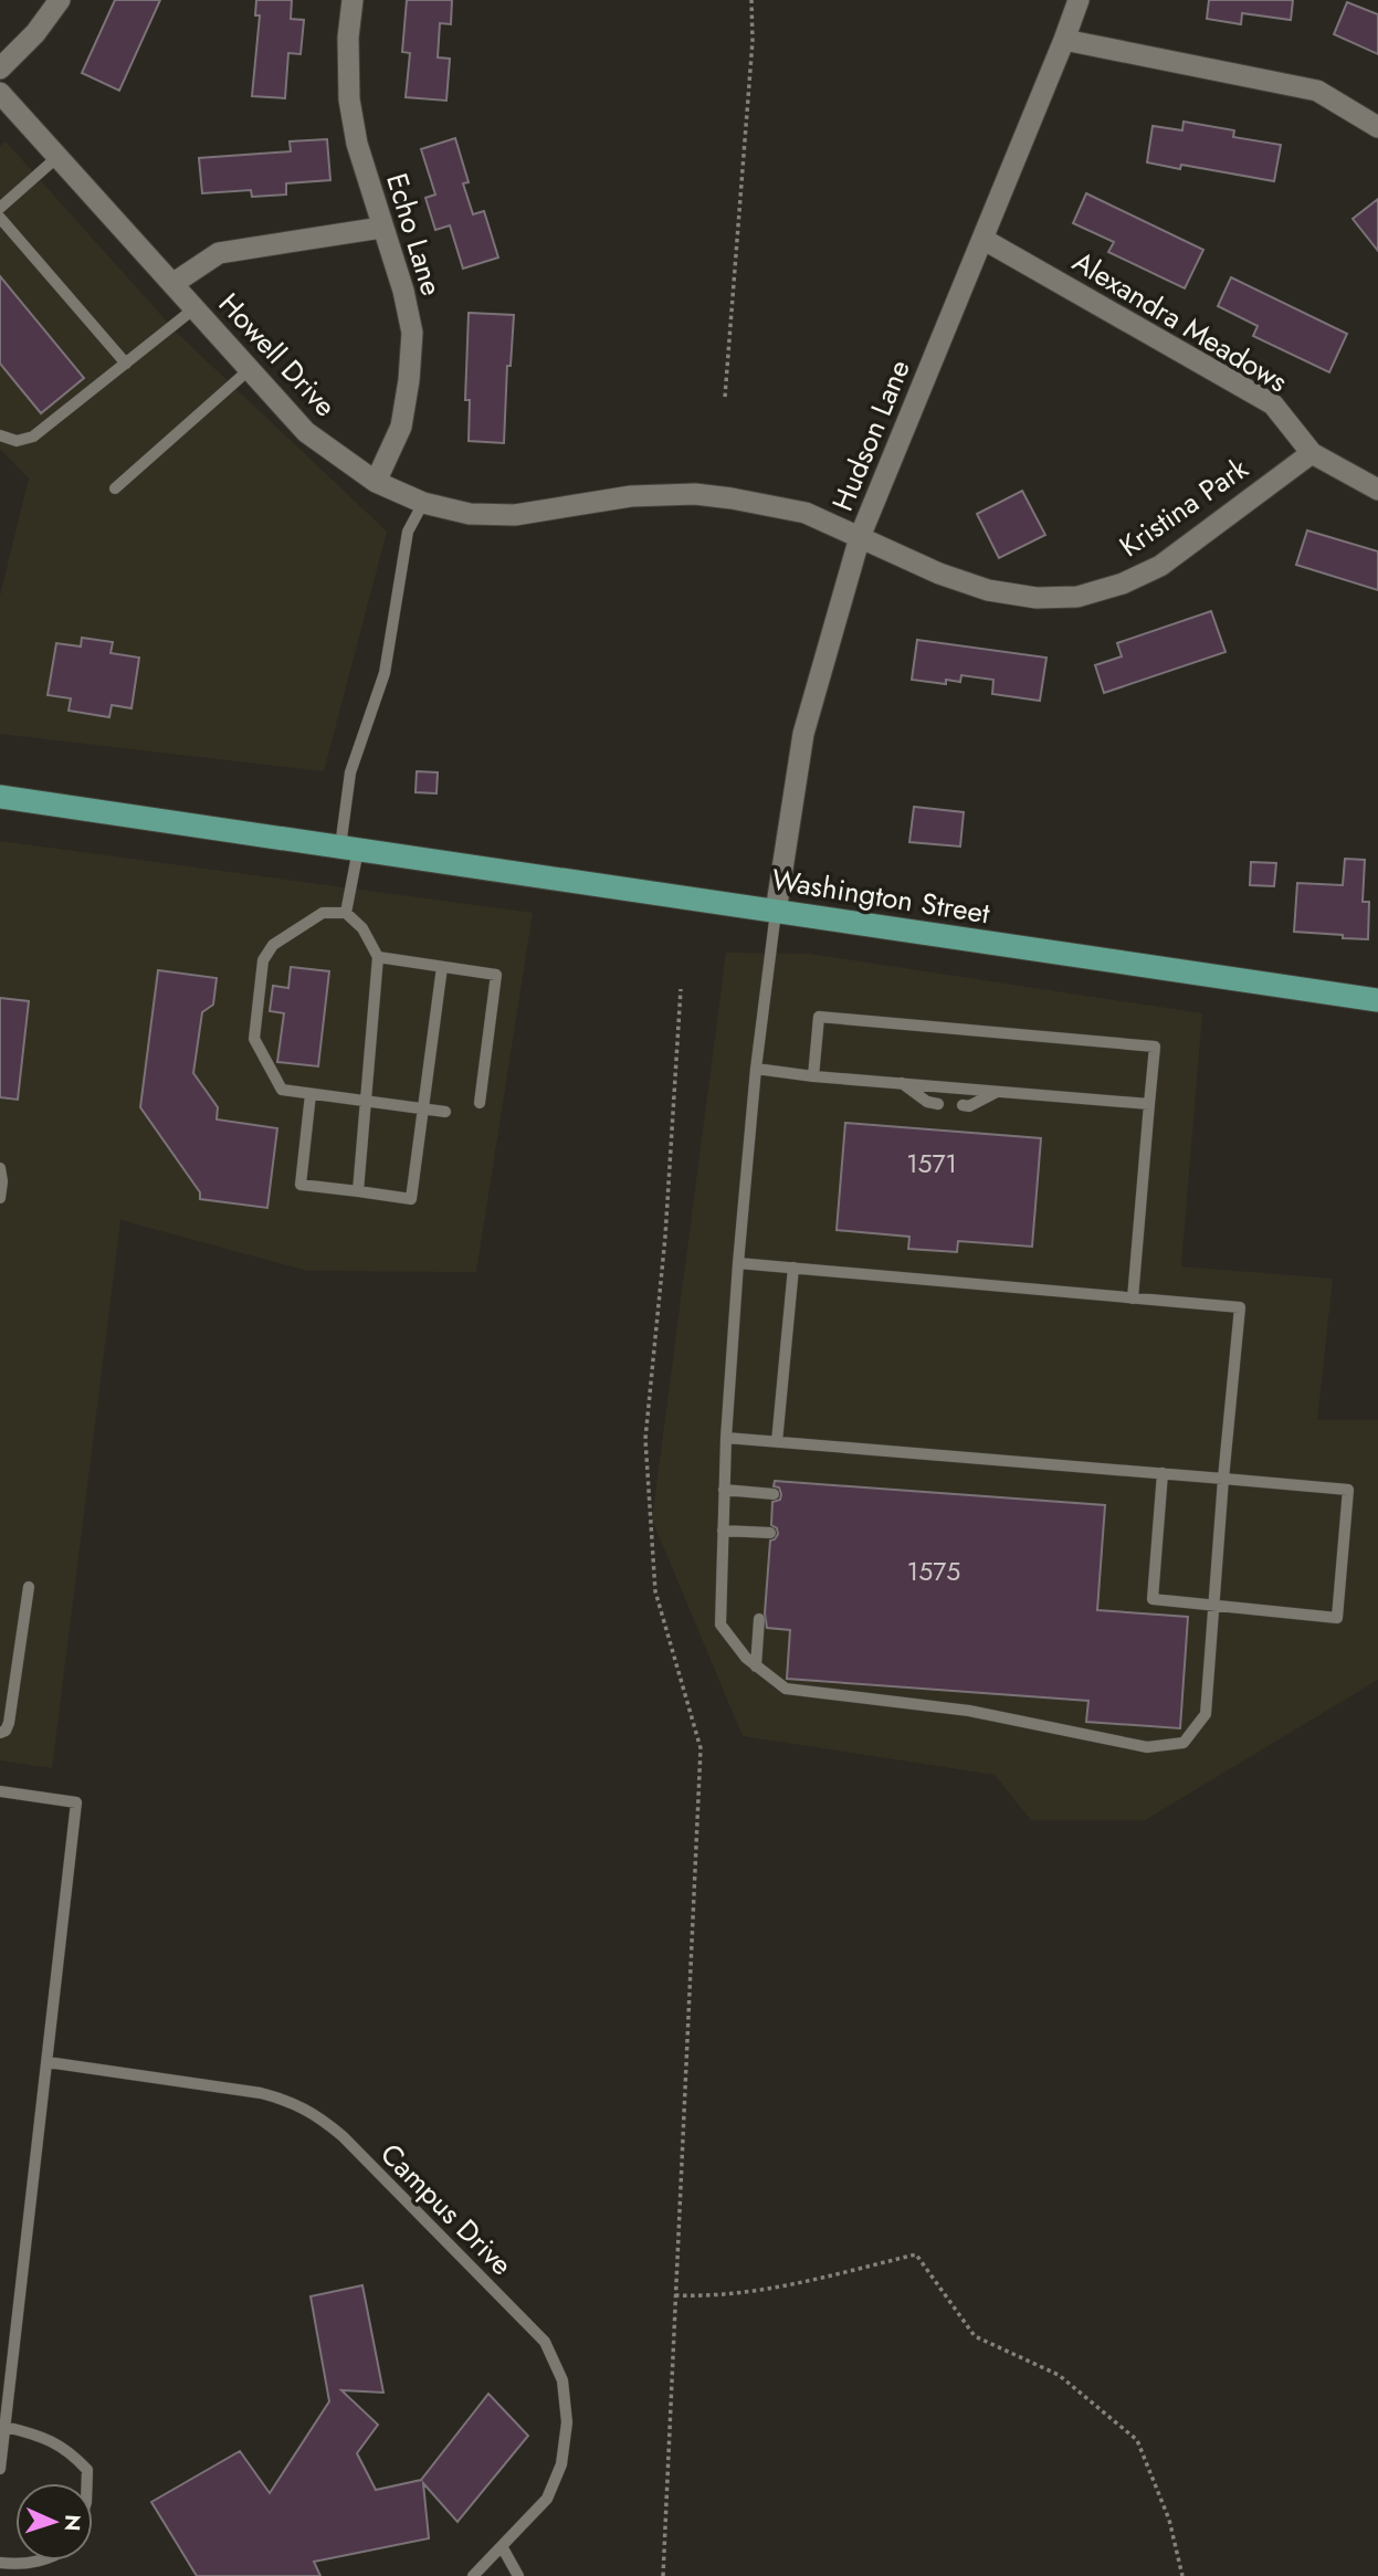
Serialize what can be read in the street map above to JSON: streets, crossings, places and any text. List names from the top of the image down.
{
  "streets": {
    "main road": ["Washington Street"],
    "street": [
      "Echo Lane",
      "Alexandra Meadows",
      "Howell Drive",
      "Hudson Lane",
      "Kristina Park"
    ],
    "lane": ["Campus Drive"]
  },
  "crossings": [
    ["Echo Lane", "Howell Drive"],
    ["Alexandra Meadows", "Hudson Lane"],
    ["Alexandra Meadows", "Kristina Park"],
    ["Howell Drive", "Hudson Lane"],
    ["Howell Drive", "Kristina Park"],
    ["Hudson Lane", "Kristina Park"],
    ["Hudson Lane", "Washington Street"]
  ],
  "house_numbers": ["1571", "1575"],
  "north": "right"
}
